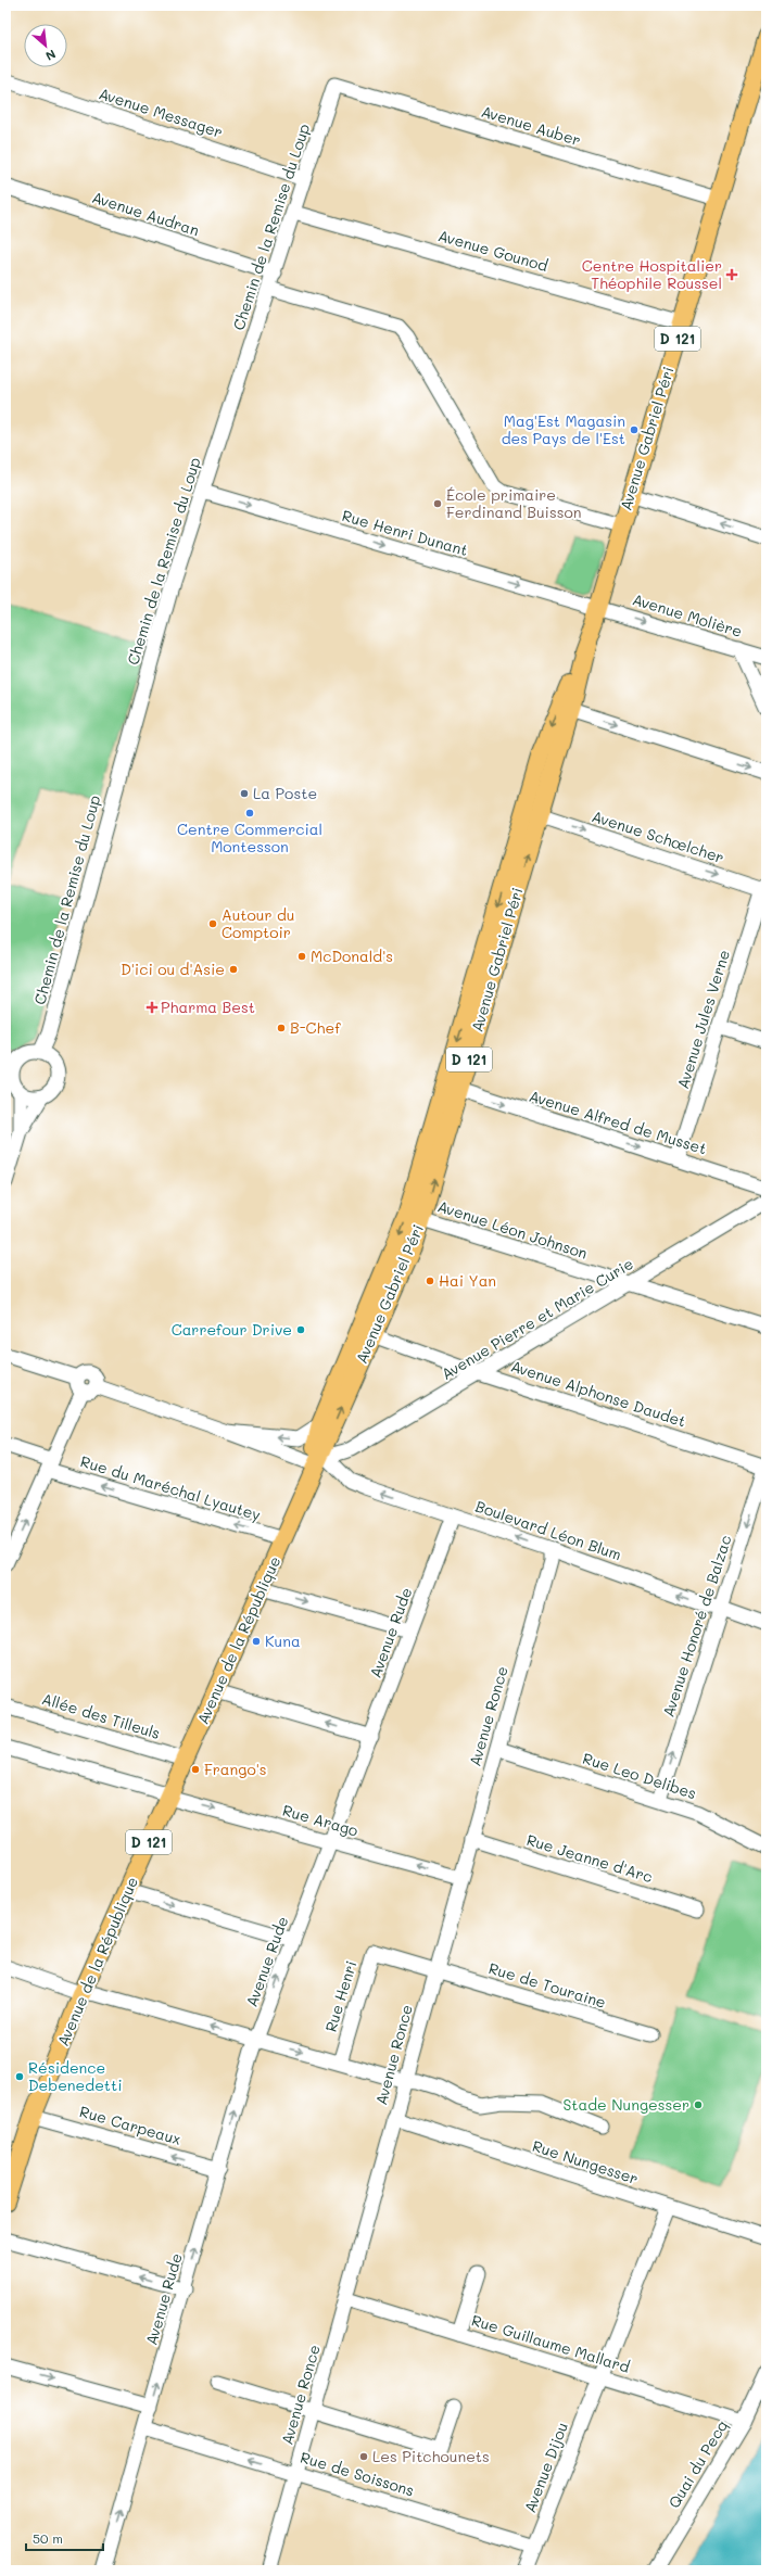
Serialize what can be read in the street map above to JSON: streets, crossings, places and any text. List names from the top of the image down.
{
  "streets": {
    "main road": ["D 121", "Avenue Gabriel Péri", "Avenue de la République"],
    "street": [
      "Avenue Messager",
      "Avenue Auber",
      "Avenue Audran",
      "Chemin de la Remise du Loup",
      "Avenue Gounod",
      "Rue Henri Dunant",
      "Avenue Molière",
      "Avenue Schœlcher",
      "Avenue Jules Verne",
      "Avenue Alfred de Musset",
      "Avenue Léon Johnson",
      "Avenue Pierre et Marie Curie",
      "Avenue Alphonse Daudet",
      "Rue du Maréchal Lyautey",
      "Boulevard Léon Blum",
      "Avenue Honoré de Balzac",
      "Avenue Rude",
      "Allée des Tilleuls",
      "Avenue Ronce",
      "Rue Leo Delibes",
      "Rue Arago",
      "Rue Jeanne d'Arc",
      "Rue de Touraine",
      "Rue Henri",
      "Rue Carpeaux",
      "Rue Nungesser",
      "Rue Guillaume Mallard",
      "Quai du Pecq",
      "Avenue Dijou",
      "Rue de Soissons"
    ]
  },
  "crossings": [
    ["Avenue Messager", "Chemin de la Remise du Loup"],
    ["Avenue Auber", "Chemin de la Remise du Loup"],
    ["Avenue Auber", "Avenue Gabriel Péri"],
    ["Avenue Audran", "Chemin de la Remise du Loup"],
    ["Chemin de la Remise du Loup", "Avenue Gounod"],
    ["Chemin de la Remise du Loup", "Rue Henri Dunant"],
    ["Avenue Gounod", "Avenue Gabriel Péri"],
    ["Avenue Gabriel Péri", "Rue Henri Dunant"],
    ["Avenue Gabriel Péri", "Avenue Molière"],
    ["Avenue Gabriel Péri", "Avenue Schœlcher"],
    ["Avenue Gabriel Péri", "Avenue Alfred de Musset"],
    ["Avenue Gabriel Péri", "Avenue Léon Johnson"],
    ["Avenue Gabriel Péri", "Avenue Pierre et Marie Curie"],
    ["Avenue Gabriel Péri", "Avenue Alphonse Daudet"],
    ["Avenue Gabriel Péri", "Boulevard Léon Blum"],
    ["Avenue Gabriel Péri", "Avenue de la République"],
    ["Rue Henri Dunant", "Avenue Molière"],
    ["Avenue Schœlcher", "Avenue Jules Verne"],
    ["Avenue Jules Verne", "Avenue Alfred de Musset"],
    ["Avenue Léon Johnson", "Avenue Pierre et Marie Curie"],
    ["Avenue Pierre et Marie Curie", "Avenue Alphonse Daudet"],
    ["Avenue Pierre et Marie Curie", "Boulevard Léon Blum"],
    ["Avenue Pierre et Marie Curie", "Avenue de la République"],
    ["Avenue Alphonse Daudet", "Avenue Honoré de Balzac"],
    ["Rue du Maréchal Lyautey", "Avenue de la République"],
    ["Boulevard Léon Blum", "Avenue Honoré de Balzac"],
    ["Boulevard Léon Blum", "Avenue Rude"],
    ["Boulevard Léon Blum", "Avenue de la République"],
    ["Boulevard Léon Blum", "Avenue Ronce"],
    ["Avenue Honoré de Balzac", "Rue Leo Delibes"],
    ["Avenue Rude", "Rue Arago"],
    ["Avenue Rude", "Rue Carpeaux"],
    ["Avenue Rude", "Rue de Soissons"],
    ["Avenue de la République", "Allée des Tilleuls"],
    ["Avenue de la République", "Rue Arago"],
    ["Avenue de la République", "Rue Carpeaux"],
    ["Avenue Ronce", "Rue Leo Delibes"],
    ["Avenue Ronce", "Rue Arago"],
    ["Avenue Ronce", "Rue Jeanne d'Arc"],
    ["Avenue Ronce", "Rue de Touraine"],
    ["Avenue Ronce", "Rue Henri"],
    ["Avenue Ronce", "Rue Nungesser"],
    ["Avenue Ronce", "Rue Guillaume Mallard"],
    ["Avenue Ronce", "Rue de Soissons"],
    ["Rue de Touraine", "Rue Henri"],
    ["Rue Nungesser", "Avenue Dijou"],
    ["Rue Guillaume Mallard", "Quai du Pecq"],
    ["Rue Guillaume Mallard", "Avenue Dijou"],
    ["Avenue Dijou", "Rue de Soissons"]
  ],
  "one_way": [
    "Rue Henri Dunant",
    "Avenue Alfred de Musset",
    "Boulevard Léon Blum",
    "Avenue Rude"
  ],
  "places": {
    "health": ["Centre Hospitalier Théophile Roussel", "Pharma Best"],
    "other": [
      "Mag'Est Magasin des Pays de l'Est",
      "École primaire Ferdinand Buisson",
      "La Poste",
      "Centre Commercial Montesson",
      "Autour du Comptoir",
      "McDonald's",
      "D'ici ou d'Asie",
      "B-Chef",
      "Hai Yan",
      "Carrefour Drive",
      "Kuna",
      "Frango's",
      "Résidence Debenedetti",
      "Stade Nungesser",
      "Les Pitchounets"
    ]
  },
  "scale_bar": "50 m",
  "north": "bottom right"
}
